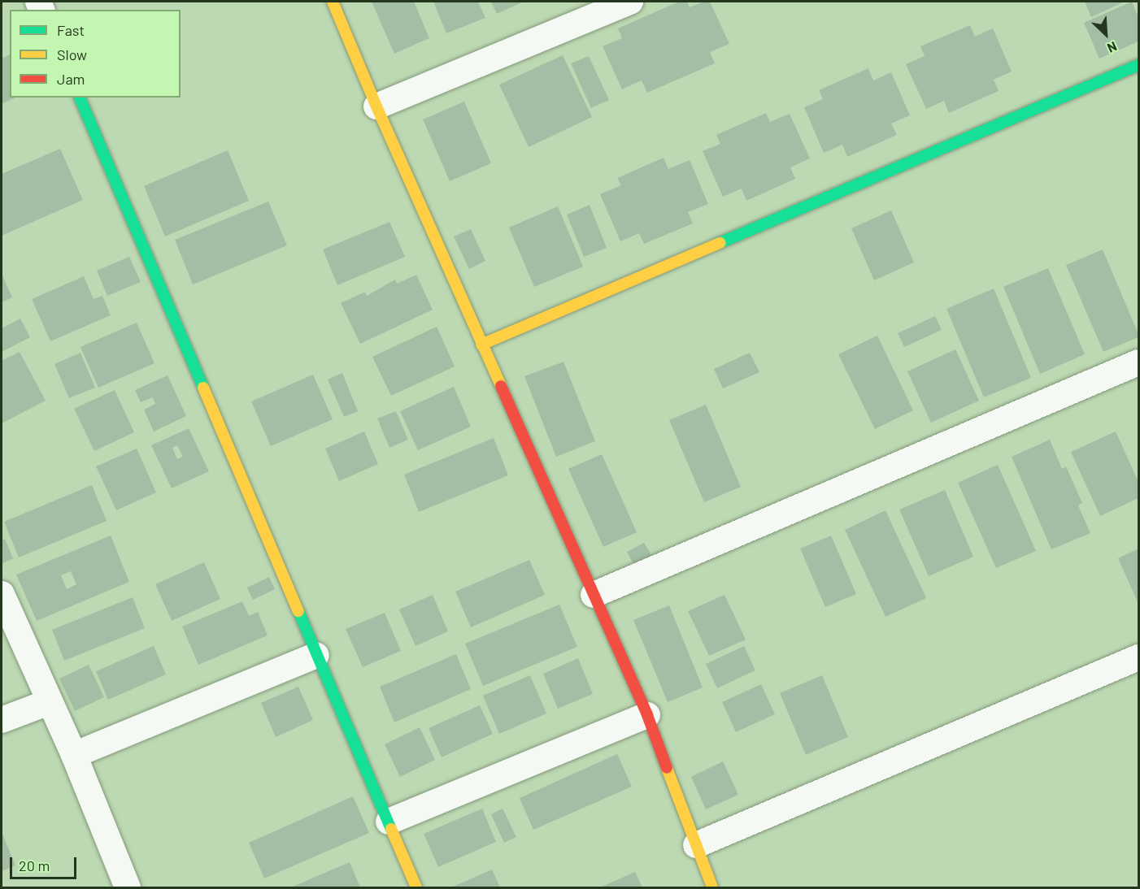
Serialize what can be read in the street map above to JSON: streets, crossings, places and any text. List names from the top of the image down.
{
  "legend": ["Fast", "Slow", "Jam"],
  "scale_bar": "20 m",
  "north": "bottom right"
}
